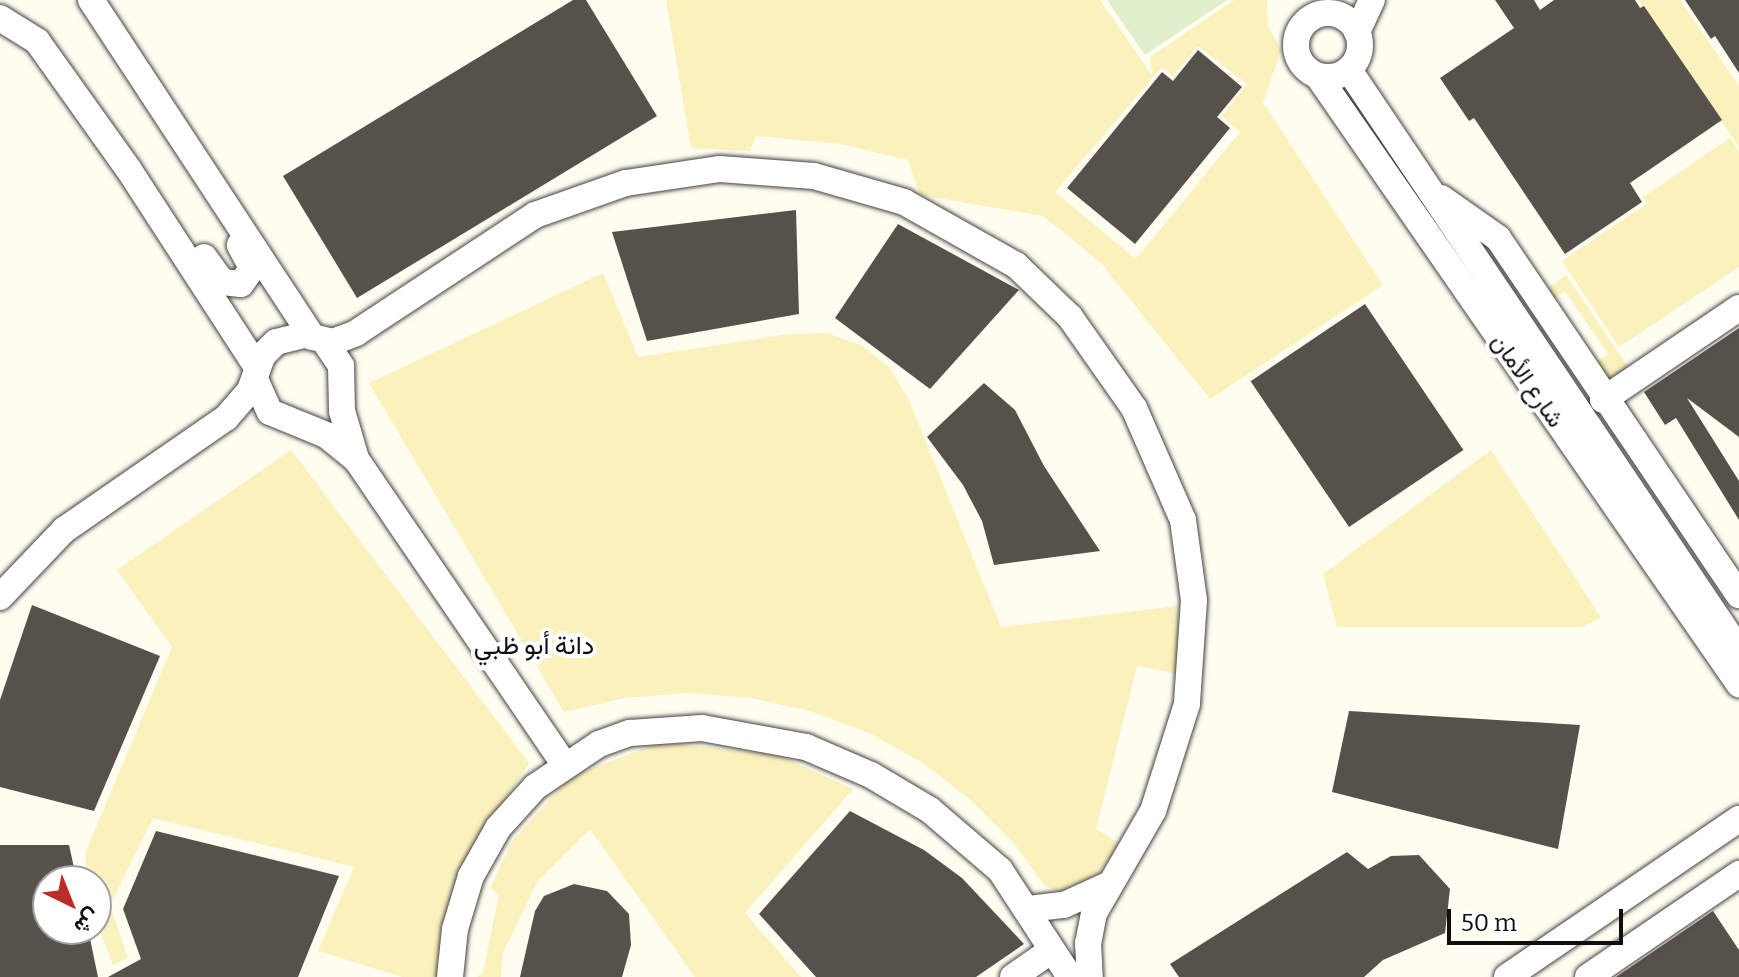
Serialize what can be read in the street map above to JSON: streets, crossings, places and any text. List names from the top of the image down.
{
  "streets": {
    "street": ["شارع الأمان"]
  },
  "districts": ["دانة أبو ظبي"],
  "scale_bar": "50 m",
  "north": "bottom right"
}
